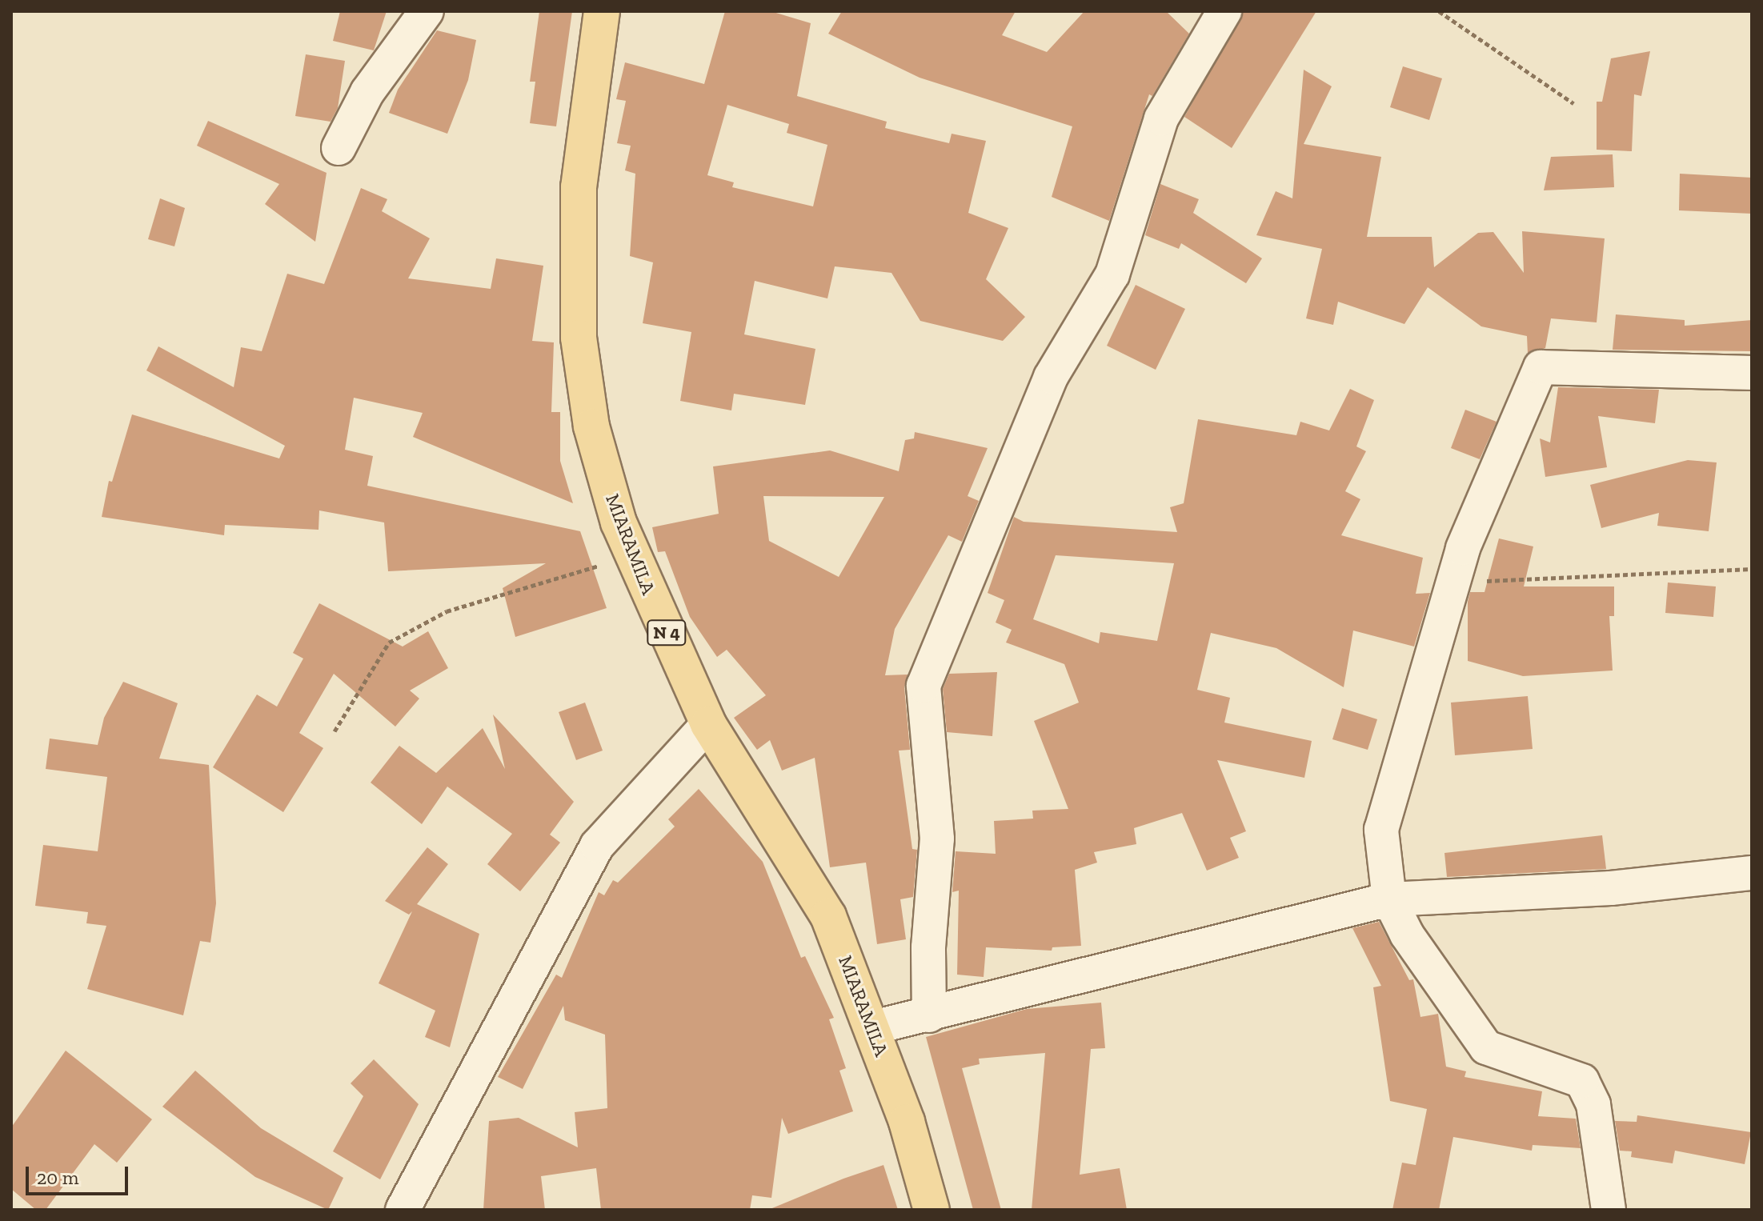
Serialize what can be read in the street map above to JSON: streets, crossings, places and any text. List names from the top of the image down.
{
  "streets": {
    "main road": ["MIARAMILA", "N 4"]
  },
  "scale_bar": "20 m"
}
